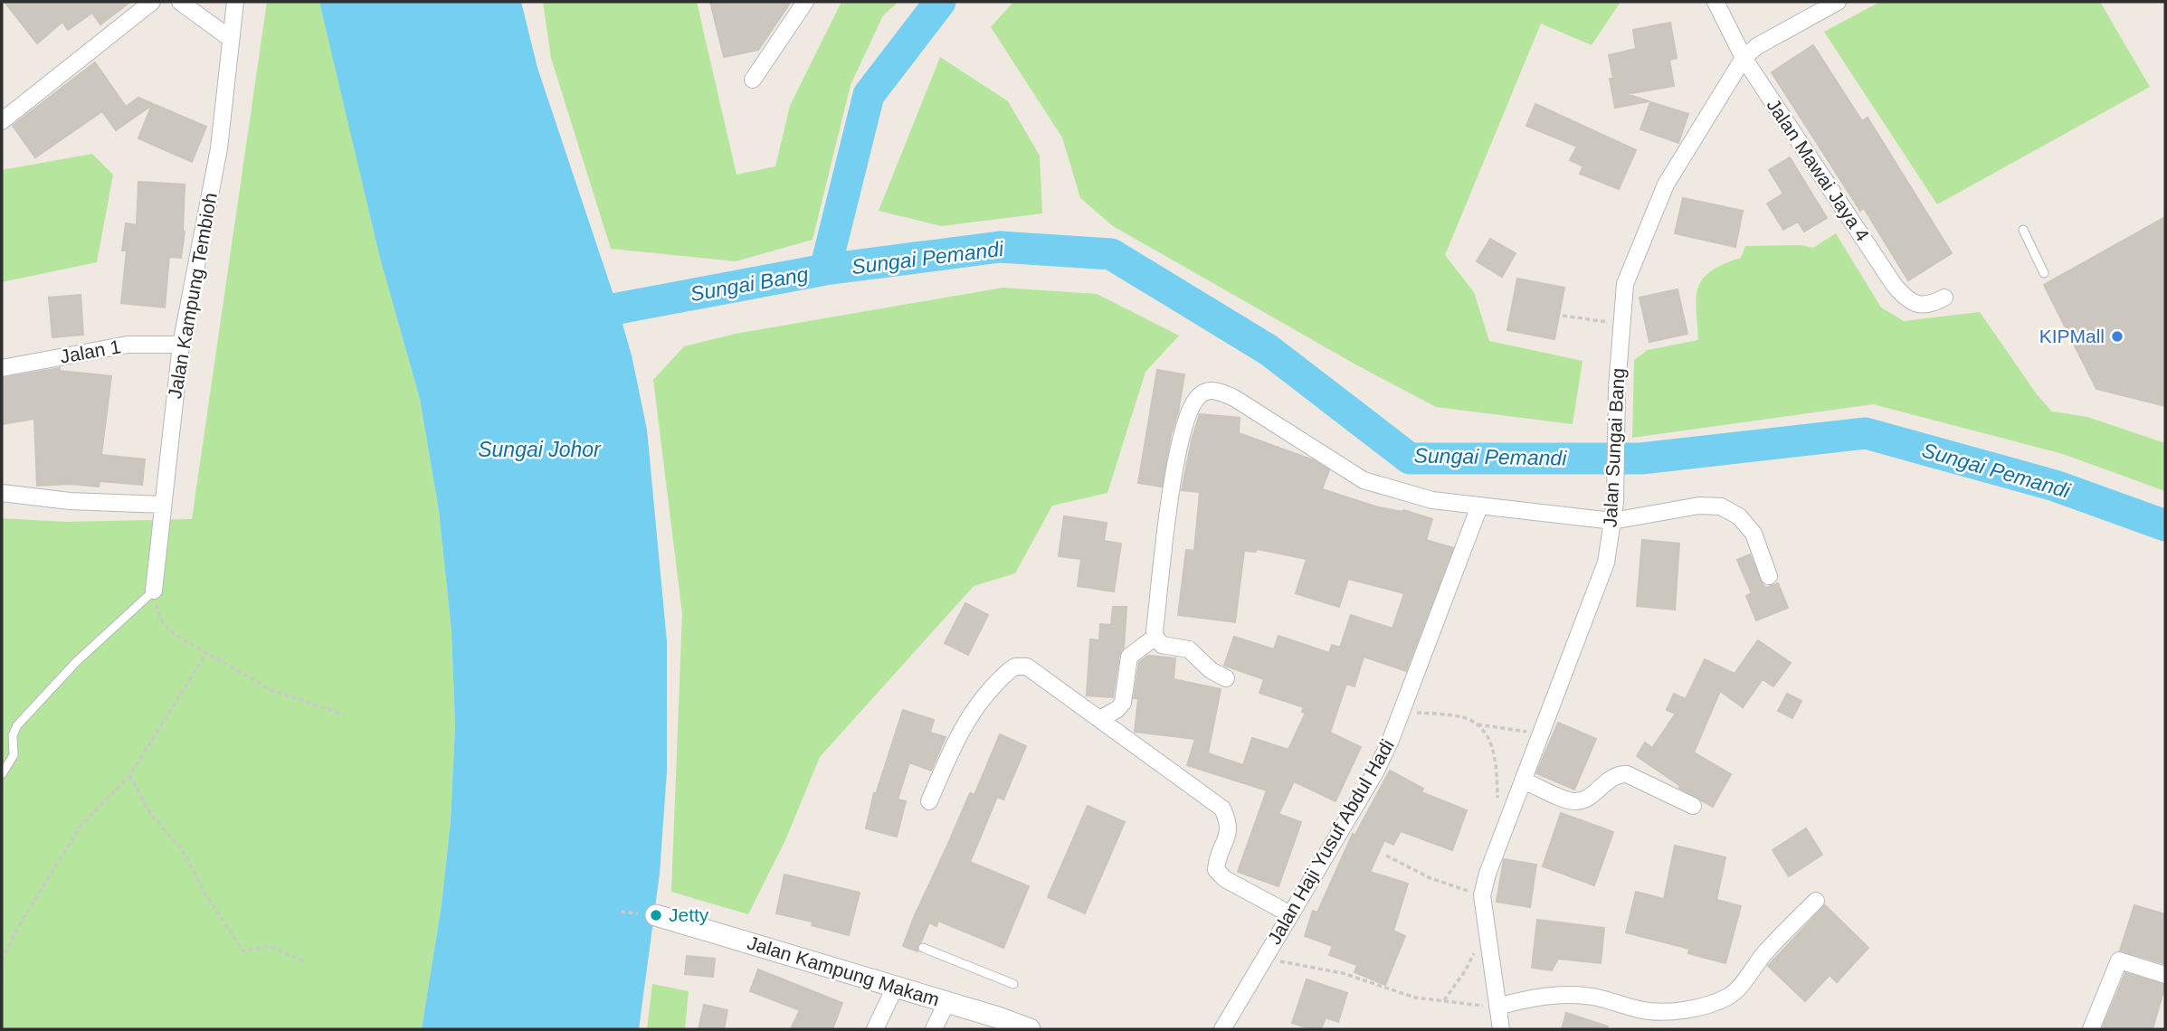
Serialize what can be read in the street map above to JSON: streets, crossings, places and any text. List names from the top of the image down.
{
  "streets": {
    "street": [
      "Jalan Mawai Jaya 4",
      "Jalan Kampung Tembioh",
      "Jalan 1",
      "Jalan Sungai Bang",
      "Jalan Haji Yusuf Abdul Hadi",
      "Jalan Kampung Makam"
    ]
  },
  "crossings": [
    ["Jalan Mawai Jaya 4", "Jalan Sungai Bang"],
    ["Jalan Kampung Tembioh", "Jalan 1"]
  ],
  "water": ["Sungai Pemandi", "Sungai Bang", "Sungai Johor"],
  "places": ["KIPMall", "Jetty"]
}
